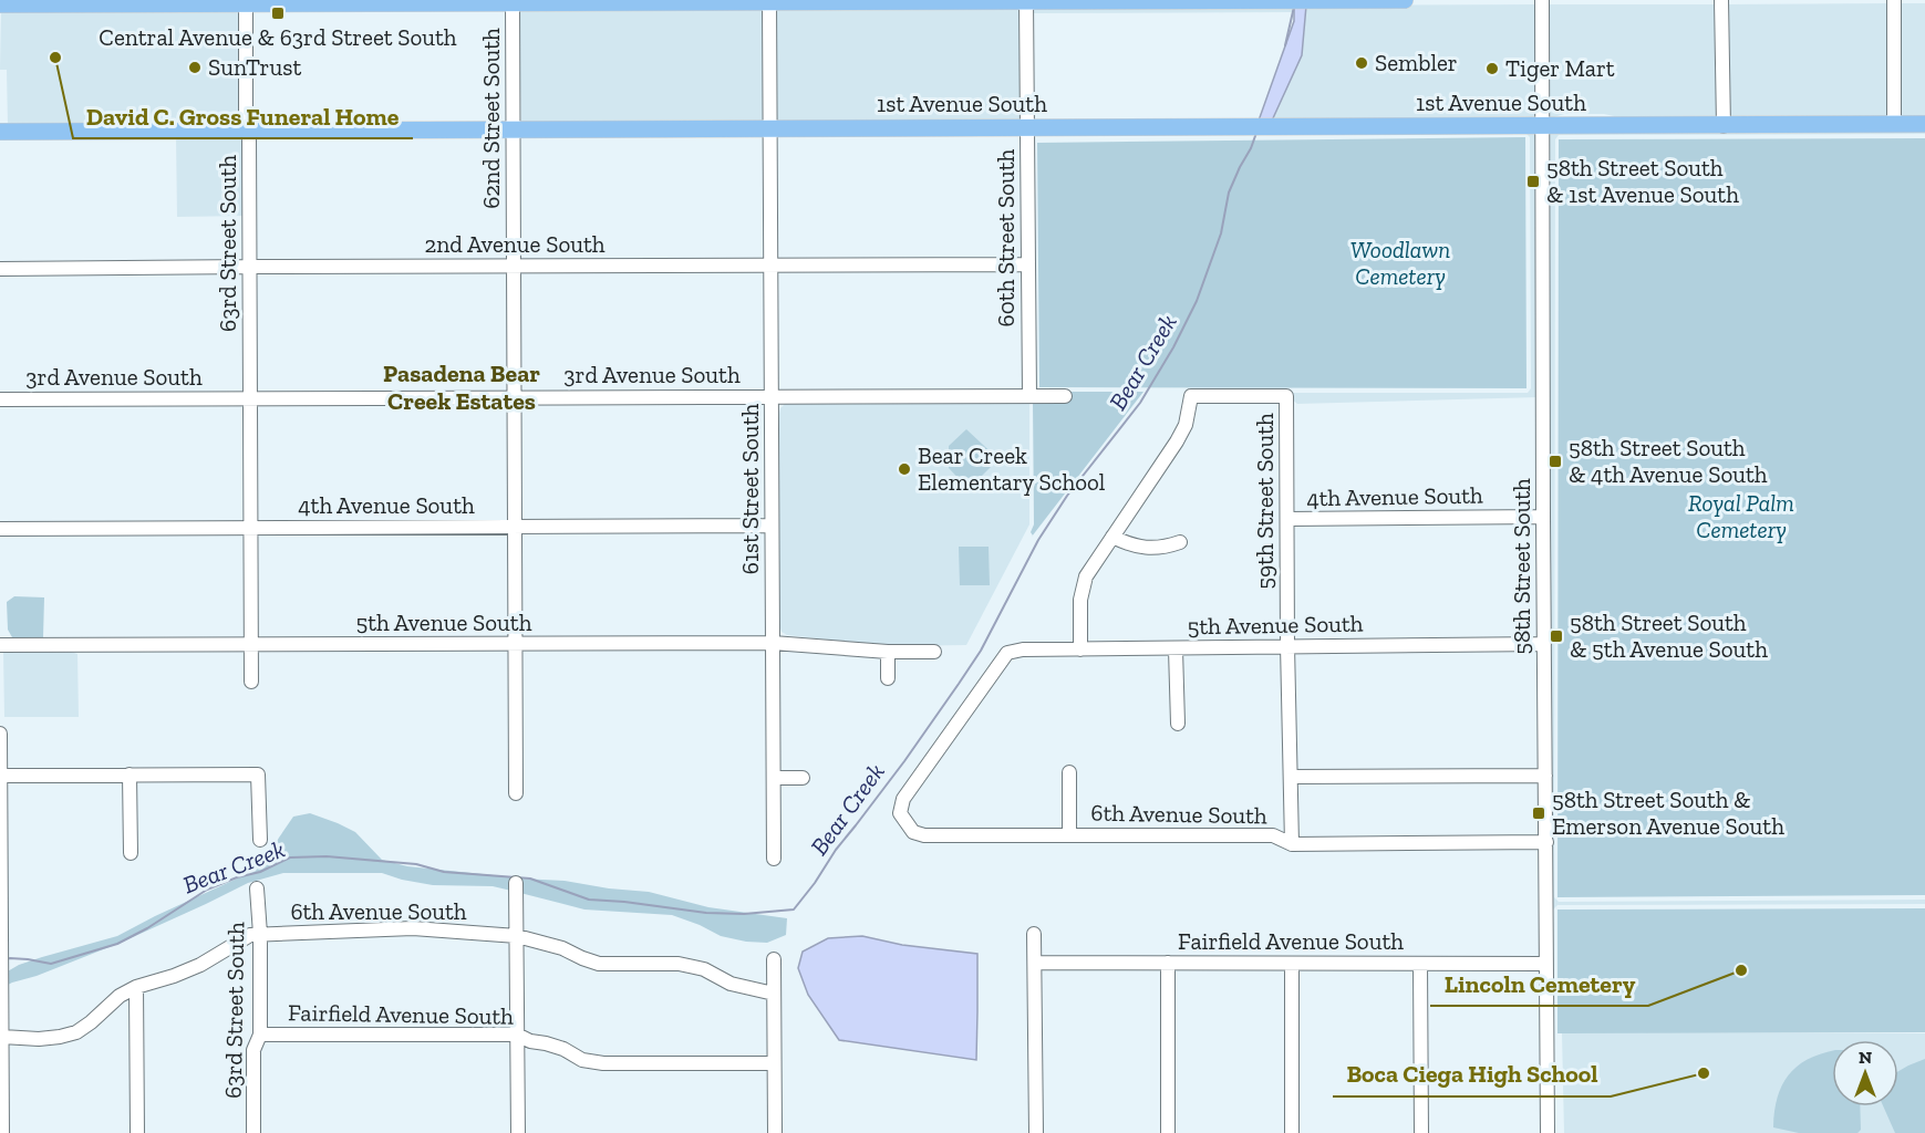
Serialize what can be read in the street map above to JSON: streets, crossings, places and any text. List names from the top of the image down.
{
  "streets": {
    "main road": ["1st Avenue South"],
    "street": [
      "62nd Street South",
      "60th Street South",
      "63rd Street South",
      "2nd Avenue South",
      "3rd Avenue South",
      "61st Street South",
      "4th Avenue South",
      "59th Street South",
      "58th Street South",
      "5th Avenue South",
      "6th Avenue South",
      "Fairfield Avenue South"
    ]
  },
  "crossings": [
    ["1st Avenue South", "62nd Street South"],
    ["1st Avenue South", "60th Street South"],
    ["1st Avenue South", "63rd Street South"],
    ["1st Avenue South", "61st Street South"],
    ["1st Avenue South", "58th Street South"],
    ["62nd Street South", "2nd Avenue South"],
    ["62nd Street South", "3rd Avenue South"],
    ["62nd Street South", "4th Avenue South"],
    ["62nd Street South", "5th Avenue South"],
    ["60th Street South", "2nd Avenue South"],
    ["60th Street South", "3rd Avenue South"],
    ["63rd Street South", "2nd Avenue South"],
    ["63rd Street South", "3rd Avenue South"],
    ["63rd Street South", "4th Avenue South"],
    ["63rd Street South", "5th Avenue South"],
    ["63rd Street South", "6th Avenue South"],
    ["63rd Street South", "Fairfield Avenue South"],
    ["2nd Avenue South", "61st Street South"],
    ["3rd Avenue South", "61st Street South"],
    ["61st Street South", "4th Avenue South"],
    ["61st Street South", "5th Avenue South"],
    ["4th Avenue South", "59th Street South"],
    ["4th Avenue South", "58th Street South"],
    ["59th Street South", "5th Avenue South"],
    ["59th Street South", "6th Avenue South"],
    ["58th Street South", "5th Avenue South"],
    ["58th Street South", "6th Avenue South"],
    ["58th Street South", "Fairfield Avenue South"],
    ["5th Avenue South", "6th Avenue South"]
  ],
  "districts": ["Pasadena Bear Creek Estates"],
  "water": ["Bear Creek"],
  "parks": ["Woodlawn Cemetery", "Royal Palm Cemetery"],
  "places": {
    "transit": [
      "Central Avenue & 63rd Street South",
      "58th Street South & 1st Avenue South",
      "58th Street South & 4th Avenue South",
      "58th Street South & 5th Avenue South",
      "58th Street South & Emerson Avenue South"
    ],
    "other": [
      "David C. Gross Funeral Home",
      "Sembler",
      "SunTrust",
      "Tiger Mart",
      "Bear Creek Elementary School",
      "Lincoln Cemetery",
      "Boca Ciega High School"
    ]
  },
  "north": "top"
}
